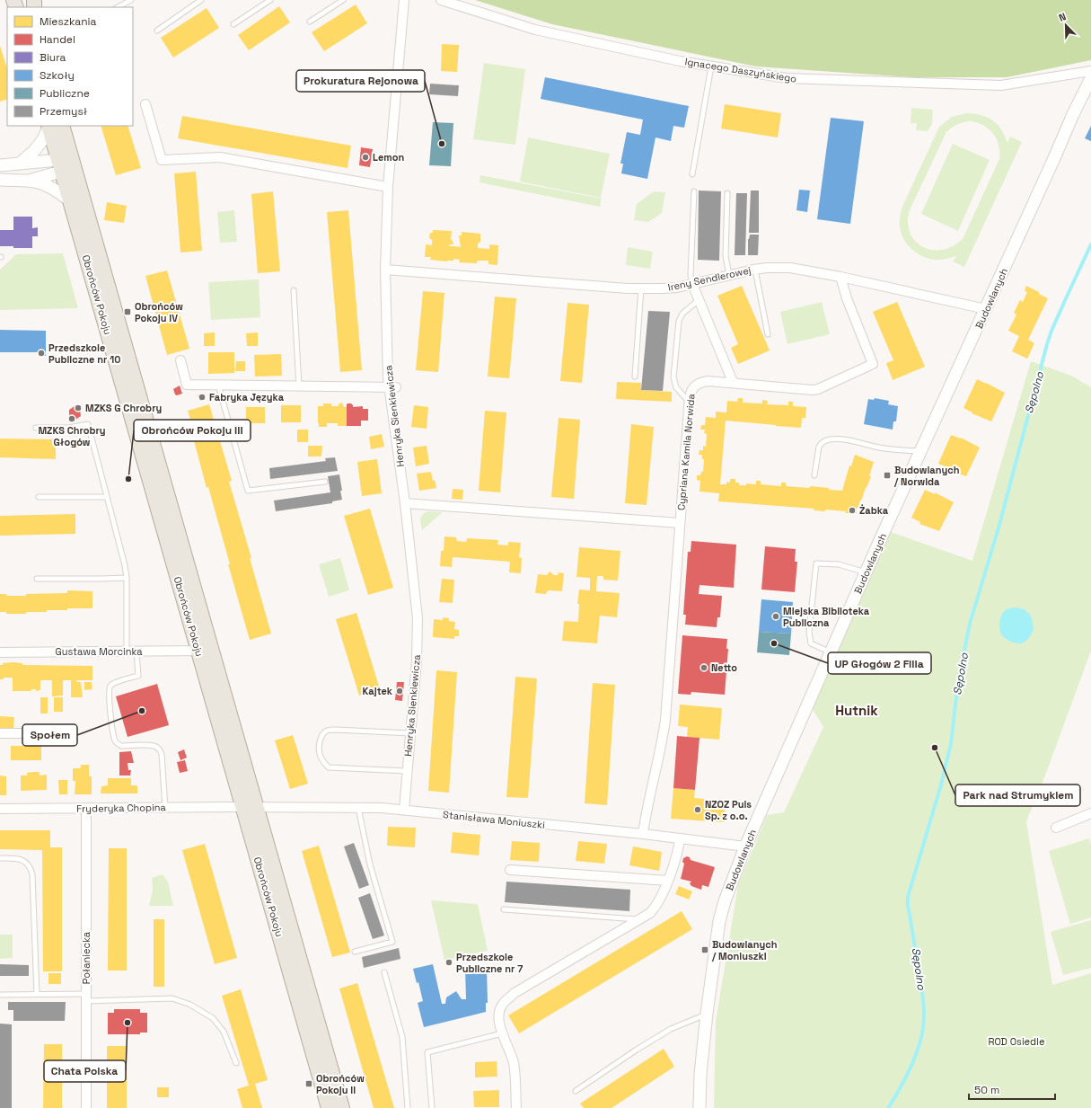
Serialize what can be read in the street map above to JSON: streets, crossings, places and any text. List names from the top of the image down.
{
  "streets": {
    "main road": ["Obrońców Pokoju"],
    "street": [
      "Ignacego Daszyńskiego",
      "Ireny Sendlerowej",
      "Budowlanych",
      "Henryka Sienkiewicza",
      "Cypriana Kamila Norwida",
      "Gustawa Morcinka",
      "Fryderyka Chopina",
      "Stanisława Moniuszki",
      "Połaniecka"
    ]
  },
  "crossings": [
    ["Ireny Sendlerowej", "Budowlanych"],
    ["Ireny Sendlerowej", "Henryka Sienkiewicza"],
    ["Ireny Sendlerowej", "Cypriana Kamila Norwida"],
    ["Obrońców Pokoju", "Gustawa Morcinka"],
    ["Obrońców Pokoju", "Fryderyka Chopina"],
    ["Obrońców Pokoju", "Stanisława Moniuszki"],
    ["Budowlanych", "Stanisława Moniuszki"],
    ["Henryka Sienkiewicza", "Cypriana Kamila Norwida"],
    ["Henryka Sienkiewicza", "Stanisława Moniuszki"],
    ["Fryderyka Chopina", "Stanisława Moniuszki"],
    ["Fryderyka Chopina", "Połaniecka"]
  ],
  "districts": ["Hutnik"],
  "water": ["Sępolno"],
  "parks": ["ROD Osiedle"],
  "places": {
    "other": [
      "Prokuratura Rejonowa",
      "Lemon",
      "Przedszkole Publiczne nr 10",
      "Fabryka Języka",
      "MZKS G Chrobry",
      "MZKS Chrobry Głogów",
      "Obrońców Pokoju III",
      "Żabka",
      "Miejska Biblioteka Publiczna",
      "UP Głogów 2 Filia",
      "Netto",
      "Kajtek",
      "Społem",
      "Park nad Strumykiem",
      "NZOZ Puls Sp. z o.o.",
      "Przedszkole Publiczne nr 7",
      "Chata Polska"
    ],
    "transit": [
      "Obrońców Pokoju IV",
      "Budowlanych / Norwida",
      "Budowlanych / Moniuszki",
      "Obrońców Pokoju II"
    ]
  },
  "legend": [
    "Mieszkania",
    "Handel",
    "Biura",
    "Szkoły",
    "Publiczne",
    "Przemysł"
  ],
  "scale_bar": "50 m",
  "north": "top left"
}
